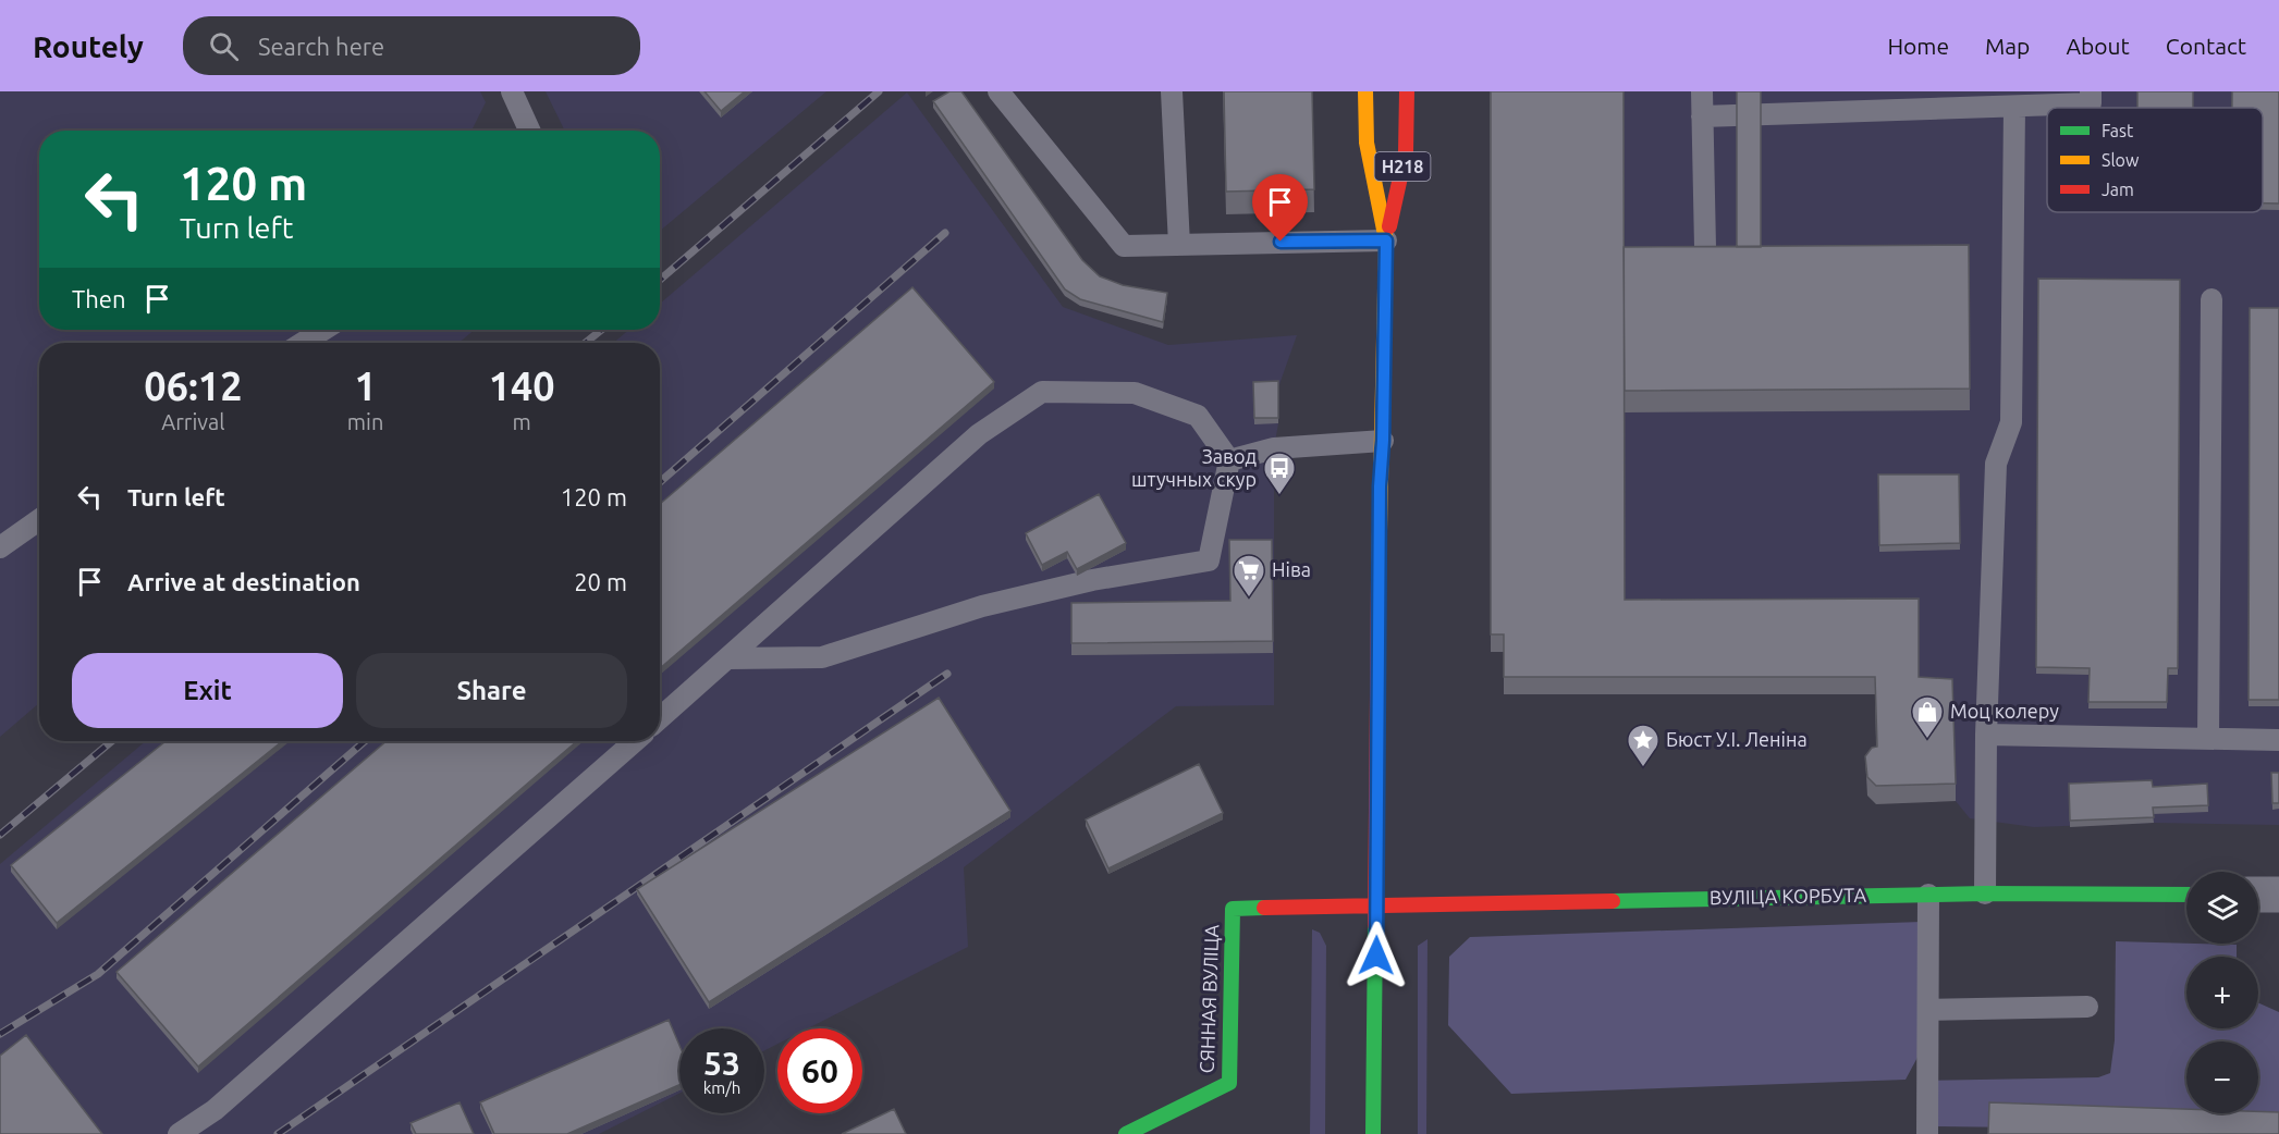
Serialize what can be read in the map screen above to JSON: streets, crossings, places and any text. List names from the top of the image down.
{
  "streets": {
    "street": ["Н218", "ВУЛІЦА КОРБУТА", "СЯННАЯ ВУЛІЦА"]
  },
  "crossings": [
    ["Н218", "ВУЛІЦА КОРБУТА"],
    ["Н218", "СЯННАЯ ВУЛІЦА"],
    ["ВУЛІЦА КОРБУТА", "СЯННАЯ ВУЛІЦА"]
  ],
  "places": {
    "bus stop": ["Завод штучных скур"],
    "supermarket": ["Ніва"],
    "shop": ["Моц колеру"],
    "place": ["Бюст У.І. Леніна"]
  },
  "legend": ["Fast", "Slow", "Jam"],
  "page": {
    "header": "Routely",
    "search": "Search here",
    "nav": [
      "Home",
      "Map",
      "About",
      "Contact"
    ],
    "turn": ["120 m", "Turn left"],
    "then": "Then",
    "eta": [
      "06:12",
      "Arrival",
      "1",
      "min",
      "140",
      "m"
    ],
    "list": [
      {
        "name": "Turn left",
        "value": "120 m"
      },
      {
        "name": "Arrive at destination",
        "value": "20 m"
      }
    ],
    "buttons": ["Exit", "Share"],
    "map_buttons": ["+", "−"],
    "speed": "53 km/h",
    "limit": "60"
  }
}
